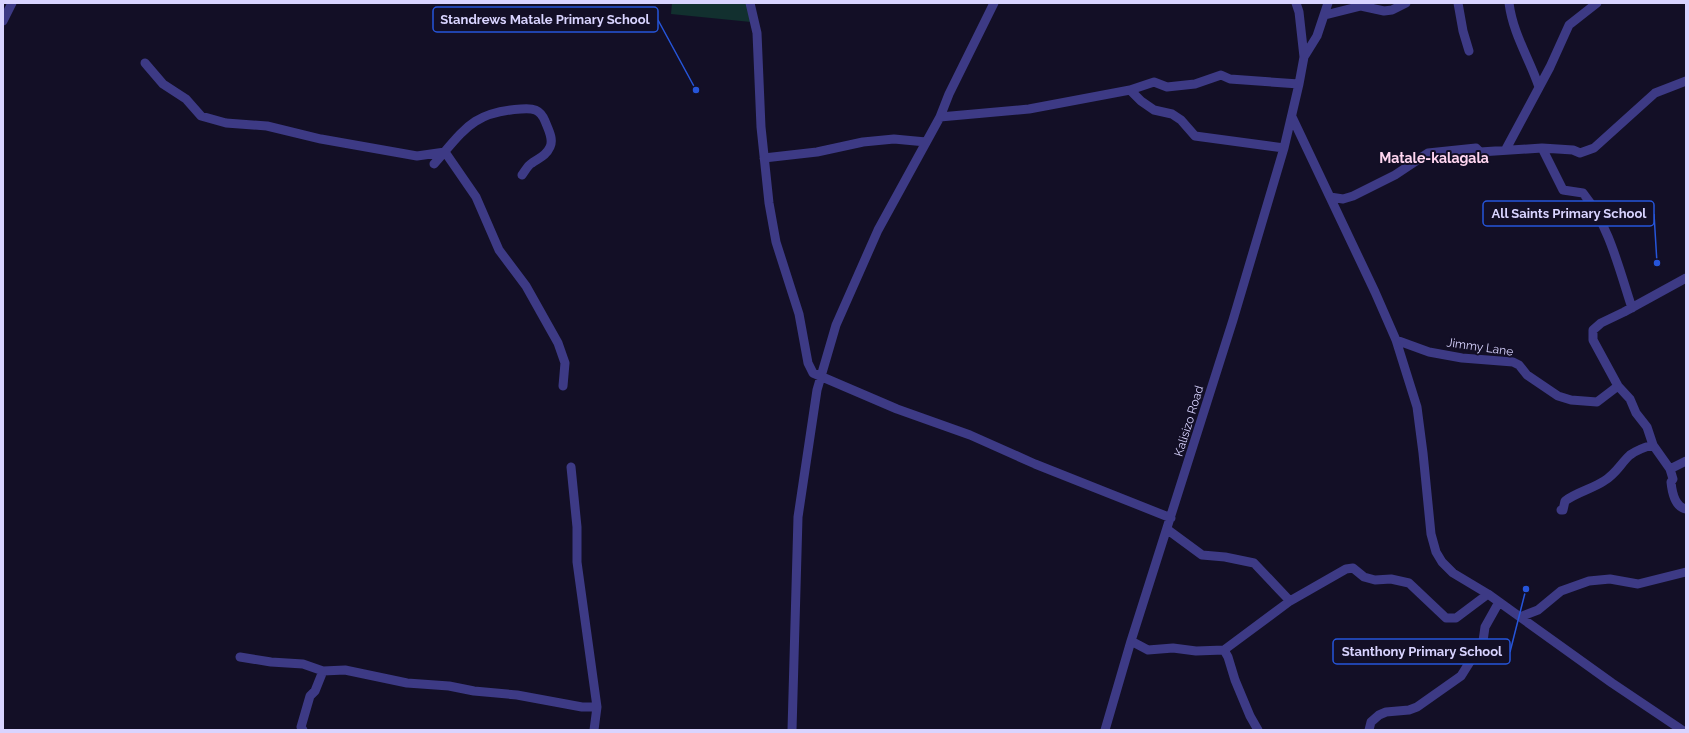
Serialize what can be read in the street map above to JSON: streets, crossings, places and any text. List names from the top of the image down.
{
  "streets": {
    "street": ["Jimmy Lane", "Kalisizo Road"]
  },
  "districts": ["Matale-kalagala"],
  "places": ["Standrews Matale Primary School", "All Saints Primary School", "Stanthony Primary School"]
}
